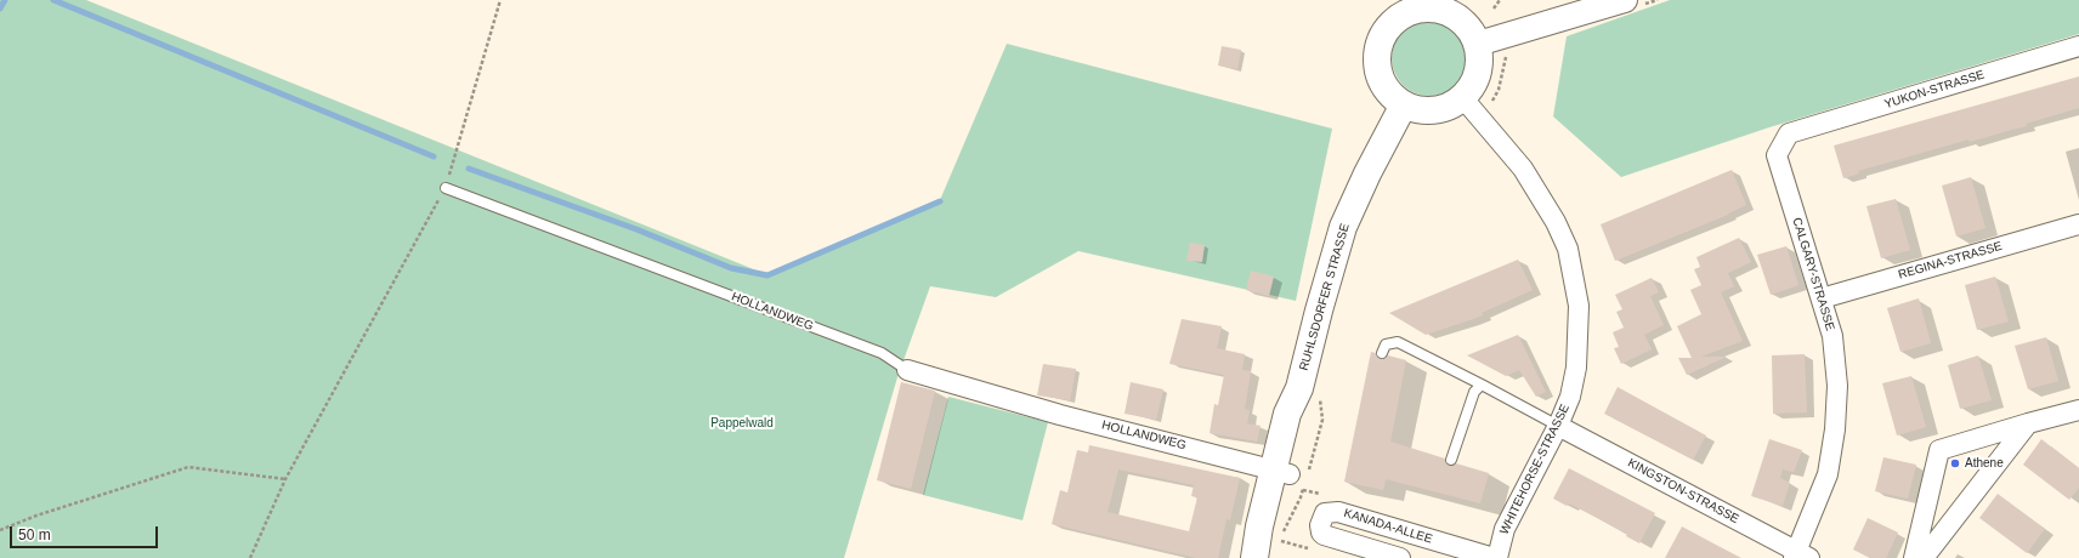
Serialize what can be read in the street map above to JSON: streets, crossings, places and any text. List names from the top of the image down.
{
  "streets": {
    "main road": ["RUHLSDORFER STRASSE"],
    "street": [
      "YUKON-STRASSE",
      "REGINA-STRASSE",
      "CALGARY-STRASSE",
      "HOLLANDWEG",
      "WHITEHORSE-STRASSE",
      "KINGSTON-STRASSE",
      "KANADA-ALLEE"
    ]
  },
  "crossings": [
    ["YUKON-STRASSE", "CALGARY-STRASSE"],
    ["REGINA-STRASSE", "CALGARY-STRASSE"],
    ["CALGARY-STRASSE", "KINGSTON-STRASSE"],
    ["RUHLSDORFER STRASSE", "HOLLANDWEG"],
    ["RUHLSDORFER STRASSE", "WHITEHORSE-STRASSE"],
    ["WHITEHORSE-STRASSE", "KINGSTON-STRASSE"],
    ["WHITEHORSE-STRASSE", "KANADA-ALLEE"]
  ],
  "parks": ["Pappelwald"],
  "places": ["Athene"],
  "scale_bar": "50 m"
}
